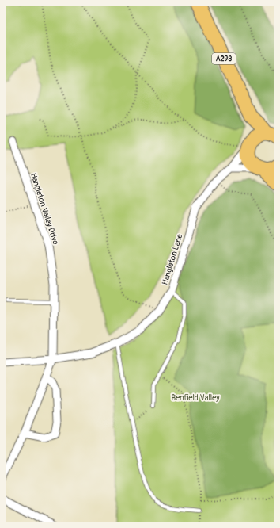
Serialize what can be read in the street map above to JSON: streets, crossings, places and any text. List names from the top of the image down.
{
  "streets": {
    "highway": ["A293"],
    "street": ["Hangleton Valley Drive", "Hangleton Lane"]
  },
  "crossings": [
    ["A293", "Hangleton Lane"],
    ["Hangleton Valley Drive", "Hangleton Lane"]
  ],
  "parks": ["Benfield Valley"]
}
